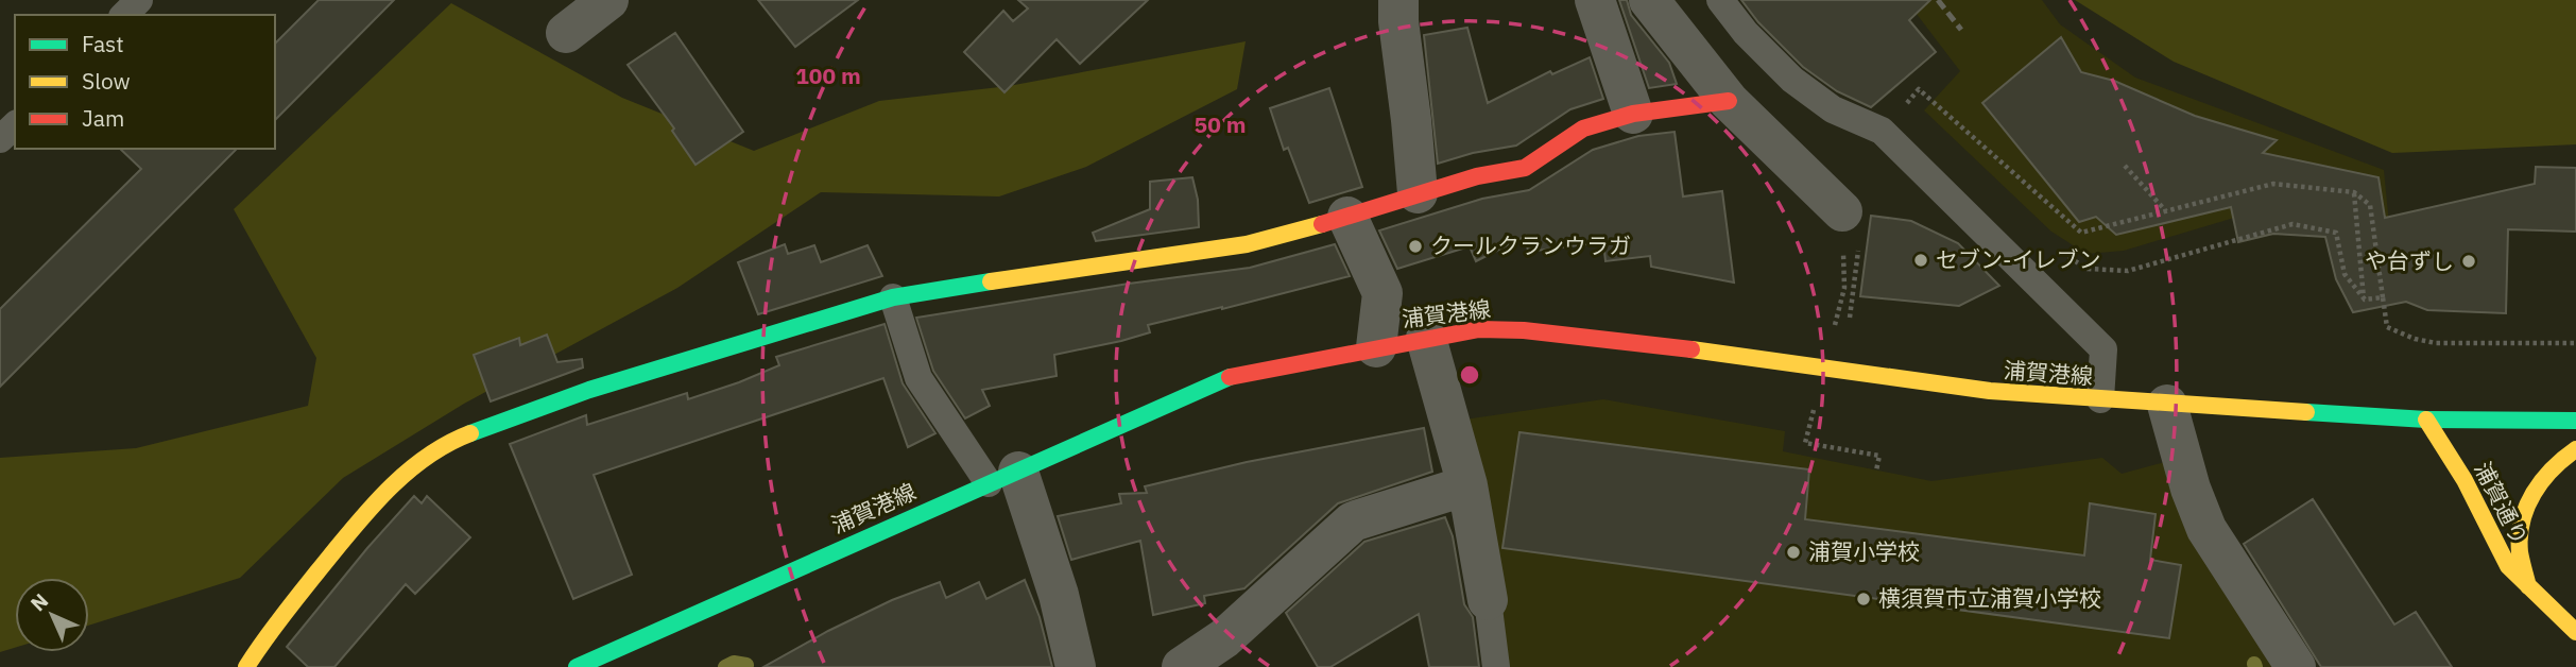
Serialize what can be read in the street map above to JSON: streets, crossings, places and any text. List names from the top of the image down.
{
  "streets": {
    "main road": ["浦賀港線", "浦賀通り"]
  },
  "crossings": [
    ["浦賀港線", "浦賀通り"]
  ],
  "places": [
    "クールクランウラガ",
    "セブン-イレブン",
    "や台ずし",
    "浦賀小学校",
    "横須賀市立浦賀小学校"
  ],
  "legend": ["Fast", "Slow", "Jam"],
  "north": "top left",
  "rings": ["100 m", "50 m"]
}
